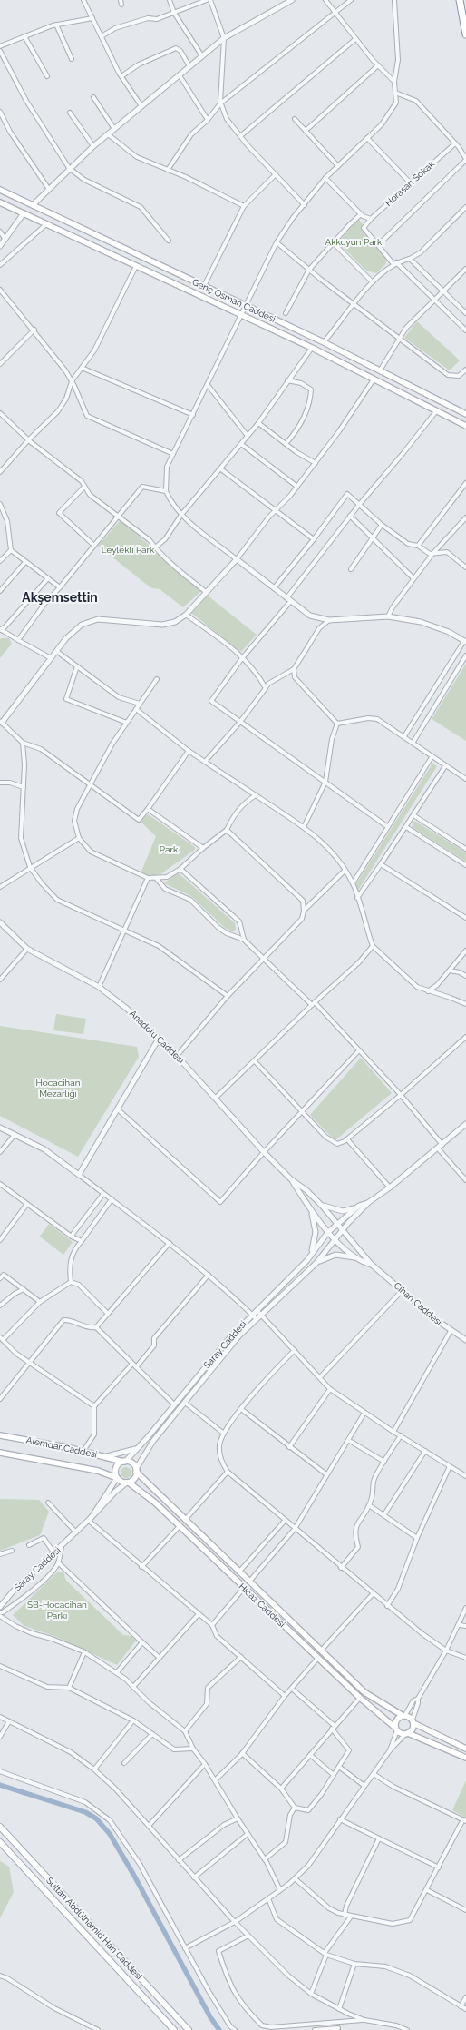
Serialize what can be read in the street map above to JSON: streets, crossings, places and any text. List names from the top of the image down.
{
  "streets": {
    "main road": [
      "Genç Osman Caddesi",
      "Alemdar Caddesi",
      "Hicaz Caddesi",
      "Sultan Abdülhamid Han Caddesi"
    ],
    "street": [
      "Horasan Sokak",
      "Anadolu Caddesi",
      "Cihan Caddesi",
      "Saray Caddesi"
    ]
  },
  "crossings": [
    ["Anadolu Caddesi", "Cihan Caddesi"],
    ["Anadolu Caddesi", "Saray Caddesi"],
    ["Cihan Caddesi", "Saray Caddesi"],
    ["Saray Caddesi", "Alemdar Caddesi"],
    ["Saray Caddesi", "Hicaz Caddesi"],
    ["Alemdar Caddesi", "Hicaz Caddesi"]
  ],
  "districts": ["Akşemsettin"],
  "parks": [
    "Akkoyun Parkı",
    "Leylekli Park",
    "Park",
    "Hocacihan Mezarlığı",
    "SB-Hocacihan Parkı"
  ]
}
